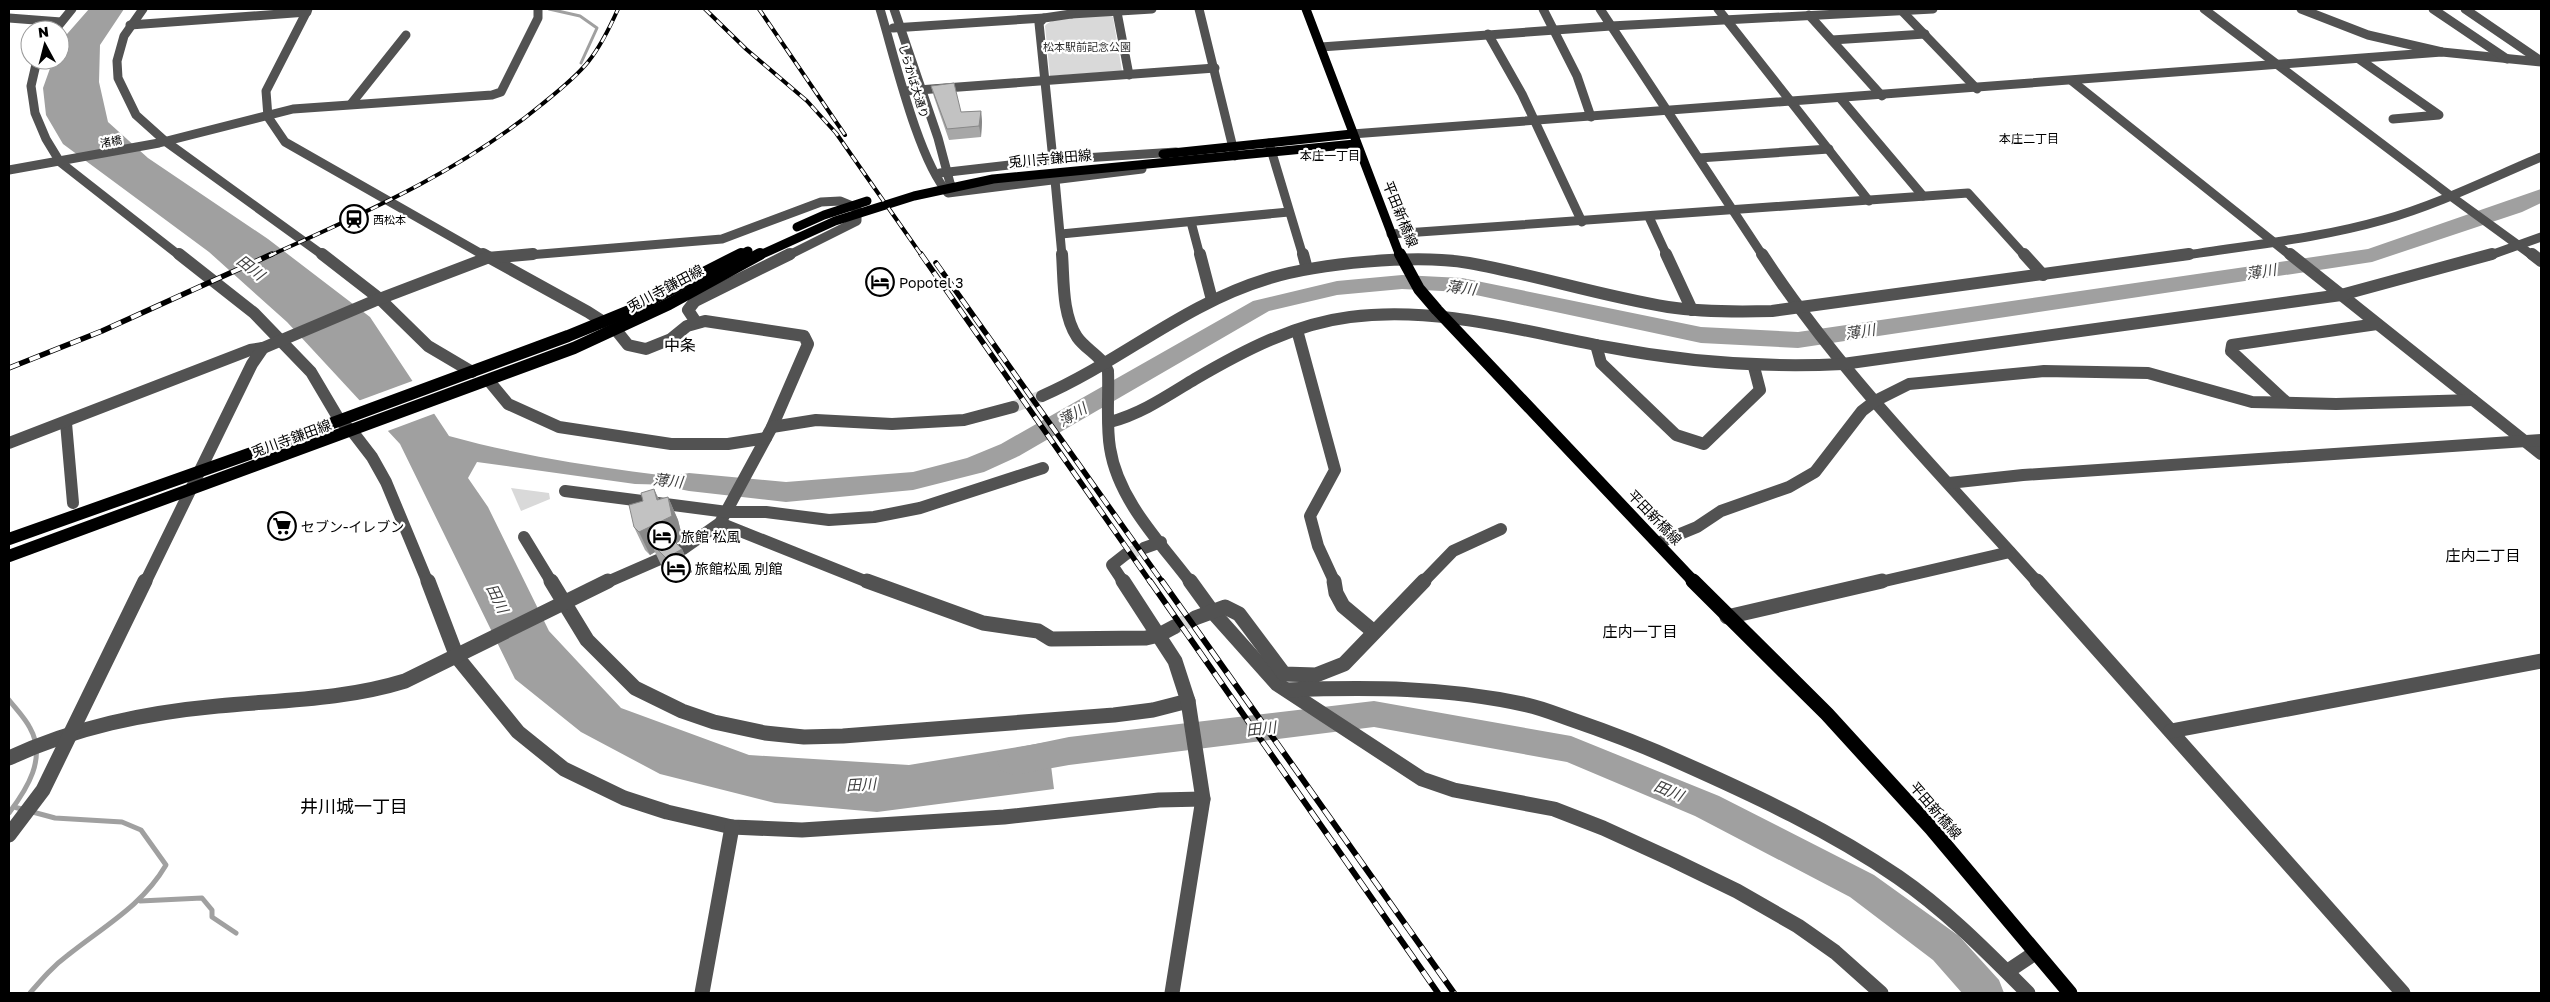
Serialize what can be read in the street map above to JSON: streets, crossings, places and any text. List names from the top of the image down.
{
  "streets": {
    "main road": ["兎川寺鎌田線", "平田新橋線"],
    "street": ["しらかば大通り", "渚橋"]
  },
  "crossings": [
    ["兎川寺鎌田線", "平田新橋線"]
  ],
  "districts": [
    "本庄二丁目",
    "本庄一丁目",
    "中条",
    "庄内二丁目",
    "庄内一丁目",
    "井川城一丁目"
  ],
  "water": ["田川", "薄川"],
  "parks": ["松本駅前記念公園"],
  "places": {
    "station": ["西松本"],
    "hotel": ["Popotel 3", "旅館 松風", "旅館松風 別館"],
    "supermarket": ["セブン-イレブン"]
  },
  "north": "top"
}
